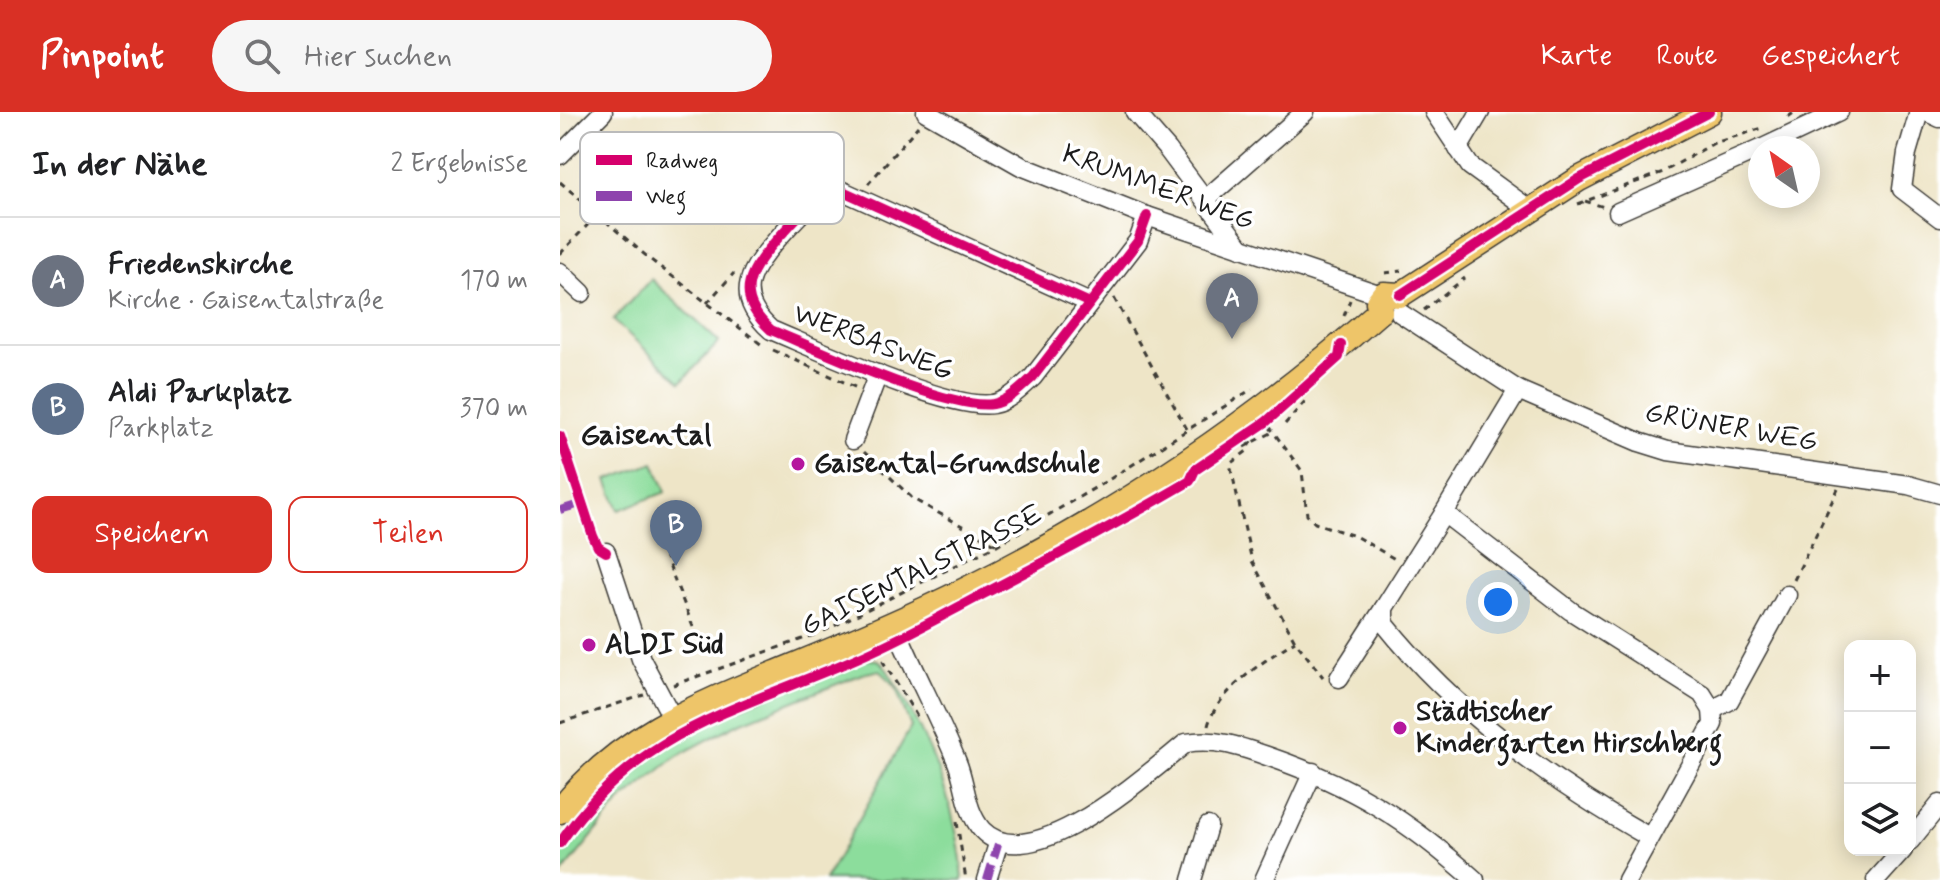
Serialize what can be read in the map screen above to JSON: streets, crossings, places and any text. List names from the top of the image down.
{
  "streets": {
    "main road": ["GAISENTALSTRASSE"],
    "street": ["KRUMMER WEG", "WERBASWEG", "GRÜNER WEG"]
  },
  "crossings": [
    ["KRUMMER WEG", "WERBASWEG"],
    ["KRUMMER WEG", "GRÜNER WEG"],
    ["KRUMMER WEG", "GAISENTALSTRASSE"],
    ["GRÜNER WEG", "GAISENTALSTRASSE"]
  ],
  "districts": ["Gaisental"],
  "places": ["Gaisental-Grundschule", "ALDI Süd", "Städtischer Kindergarten Hirschberg"],
  "legend": ["Radweg", "Weg"],
  "north": "top left",
  "page": {
    "header": "Pinpoint",
    "search": "Hier suchen",
    "nav": ["Karte", "Route", "Gespeichert"],
    "heading": ["In der Nähe", "2 Ergebnisse"],
    "list": [
      {
        "mark": "A",
        "name": "Friedenskirche",
        "note": "Kirche · Gaisentalstraße",
        "value": "170 m"
      },
      {
        "mark": "B",
        "name": "Aldi Parkplatz",
        "note": "Parkplatz",
        "value": "370 m"
      }
    ],
    "pins": ["A", "B"],
    "buttons": ["Speichern", "Teilen"],
    "map_buttons": ["+", "−"]
  }
}
